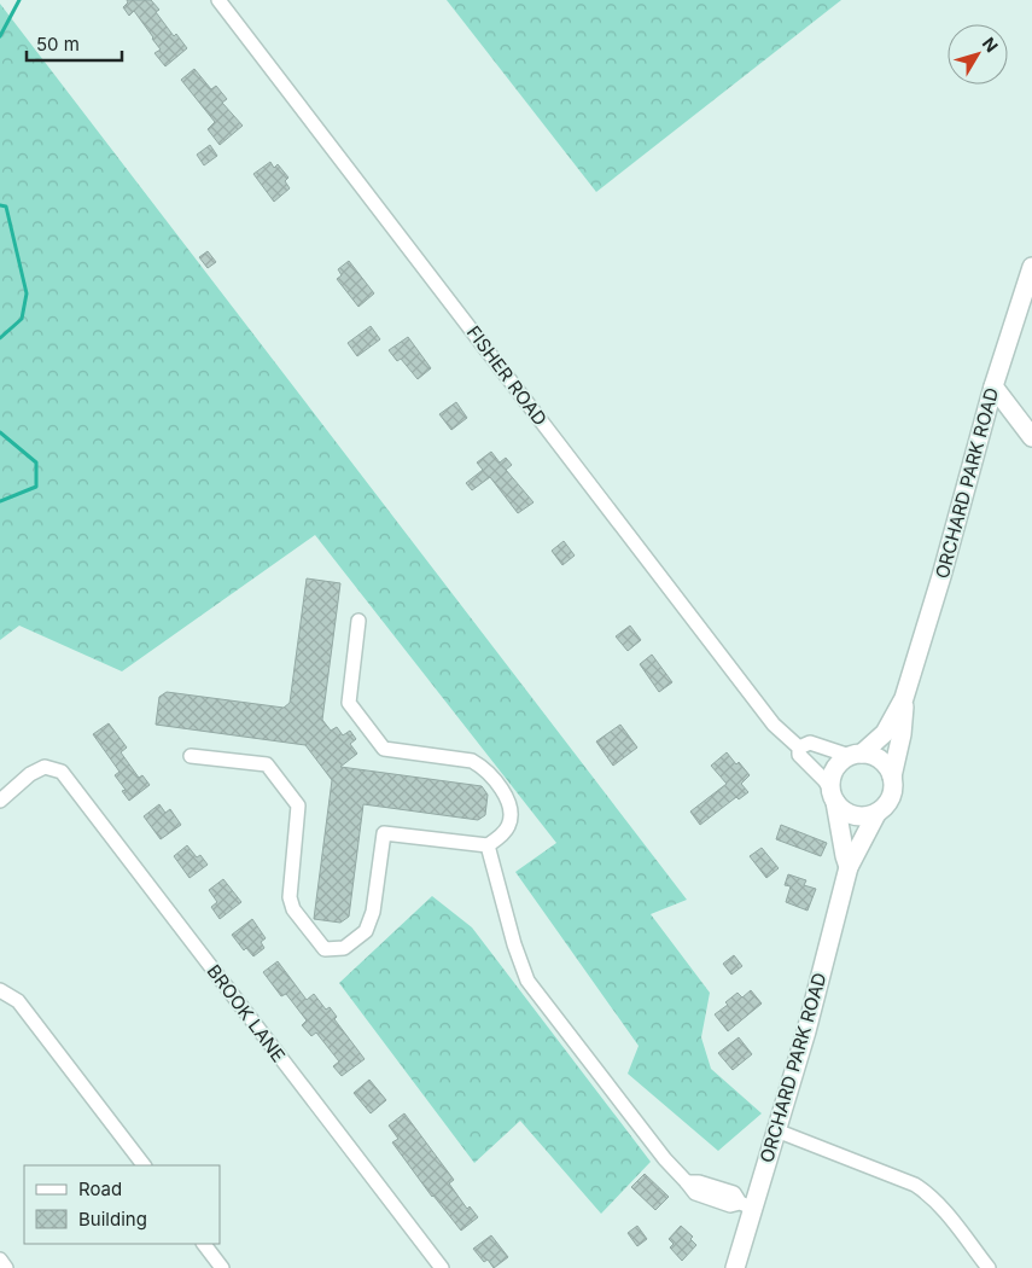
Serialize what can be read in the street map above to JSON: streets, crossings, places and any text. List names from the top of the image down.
{
  "streets": {
    "main road": ["ORCHARD PARK ROAD"],
    "street": ["FISHER ROAD", "BROOK LANE"]
  },
  "crossings": [
    ["FISHER ROAD", "ORCHARD PARK ROAD"]
  ],
  "legend": ["Road", "Building"],
  "scale_bar": "50 m",
  "north": "top right"
}
